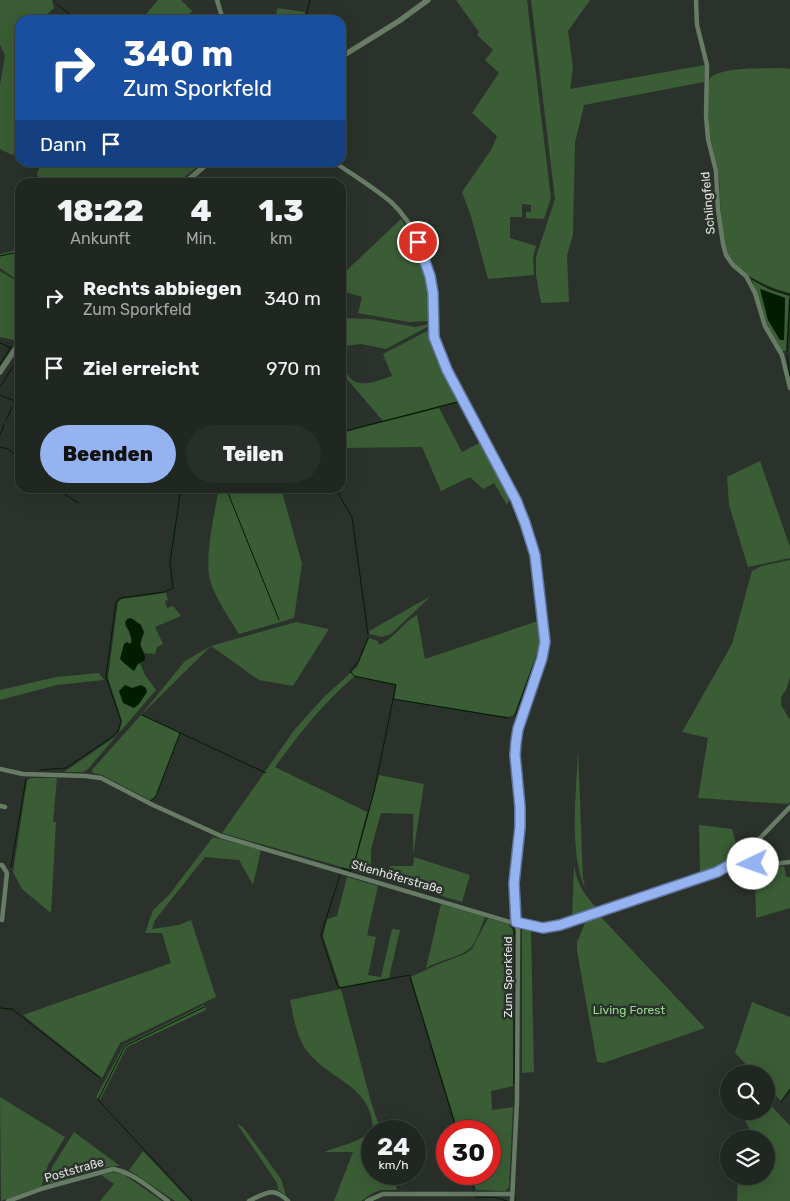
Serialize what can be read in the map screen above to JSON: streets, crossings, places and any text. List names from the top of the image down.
{
  "streets": {
    "street": [
      "Schlingfeld",
      "Stienhöferstraße",
      "Zum Sporkfeld",
      "Poststraße"
    ]
  },
  "crossings": [
    ["Stienhöferstraße", "Zum Sporkfeld"]
  ],
  "parks": ["Living Forest"],
  "page": {
    "turn": ["340 m", "Zum Sporkfeld"],
    "then": "Dann",
    "eta": [
      "18:22",
      "Ankunft",
      "4",
      "Min.",
      "1.3",
      "km"
    ],
    "list": [
      {
        "name": "Rechts abbiegen",
        "note": "Zum Sporkfeld",
        "value": "340 m"
      },
      {
        "name": "Ziel erreicht",
        "value": "970 m"
      }
    ],
    "buttons": ["Beenden", "Teilen"],
    "speed": "24 km/h",
    "limit": "30"
  }
}
